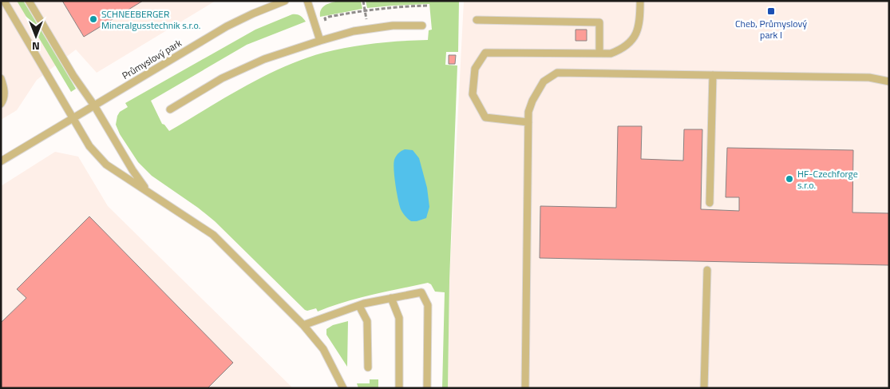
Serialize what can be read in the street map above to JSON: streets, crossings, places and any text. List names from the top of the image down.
{
  "streets": {
    "lane": ["Průmyslový park"]
  },
  "places": {
    "transit": ["Cheb, Průmyslový park I"],
    "other": ["SCHNEEBERGER Mineralgusstechnik s.r.o.", "HF-Czechforge s.r.o."]
  },
  "north": "bottom"
}
